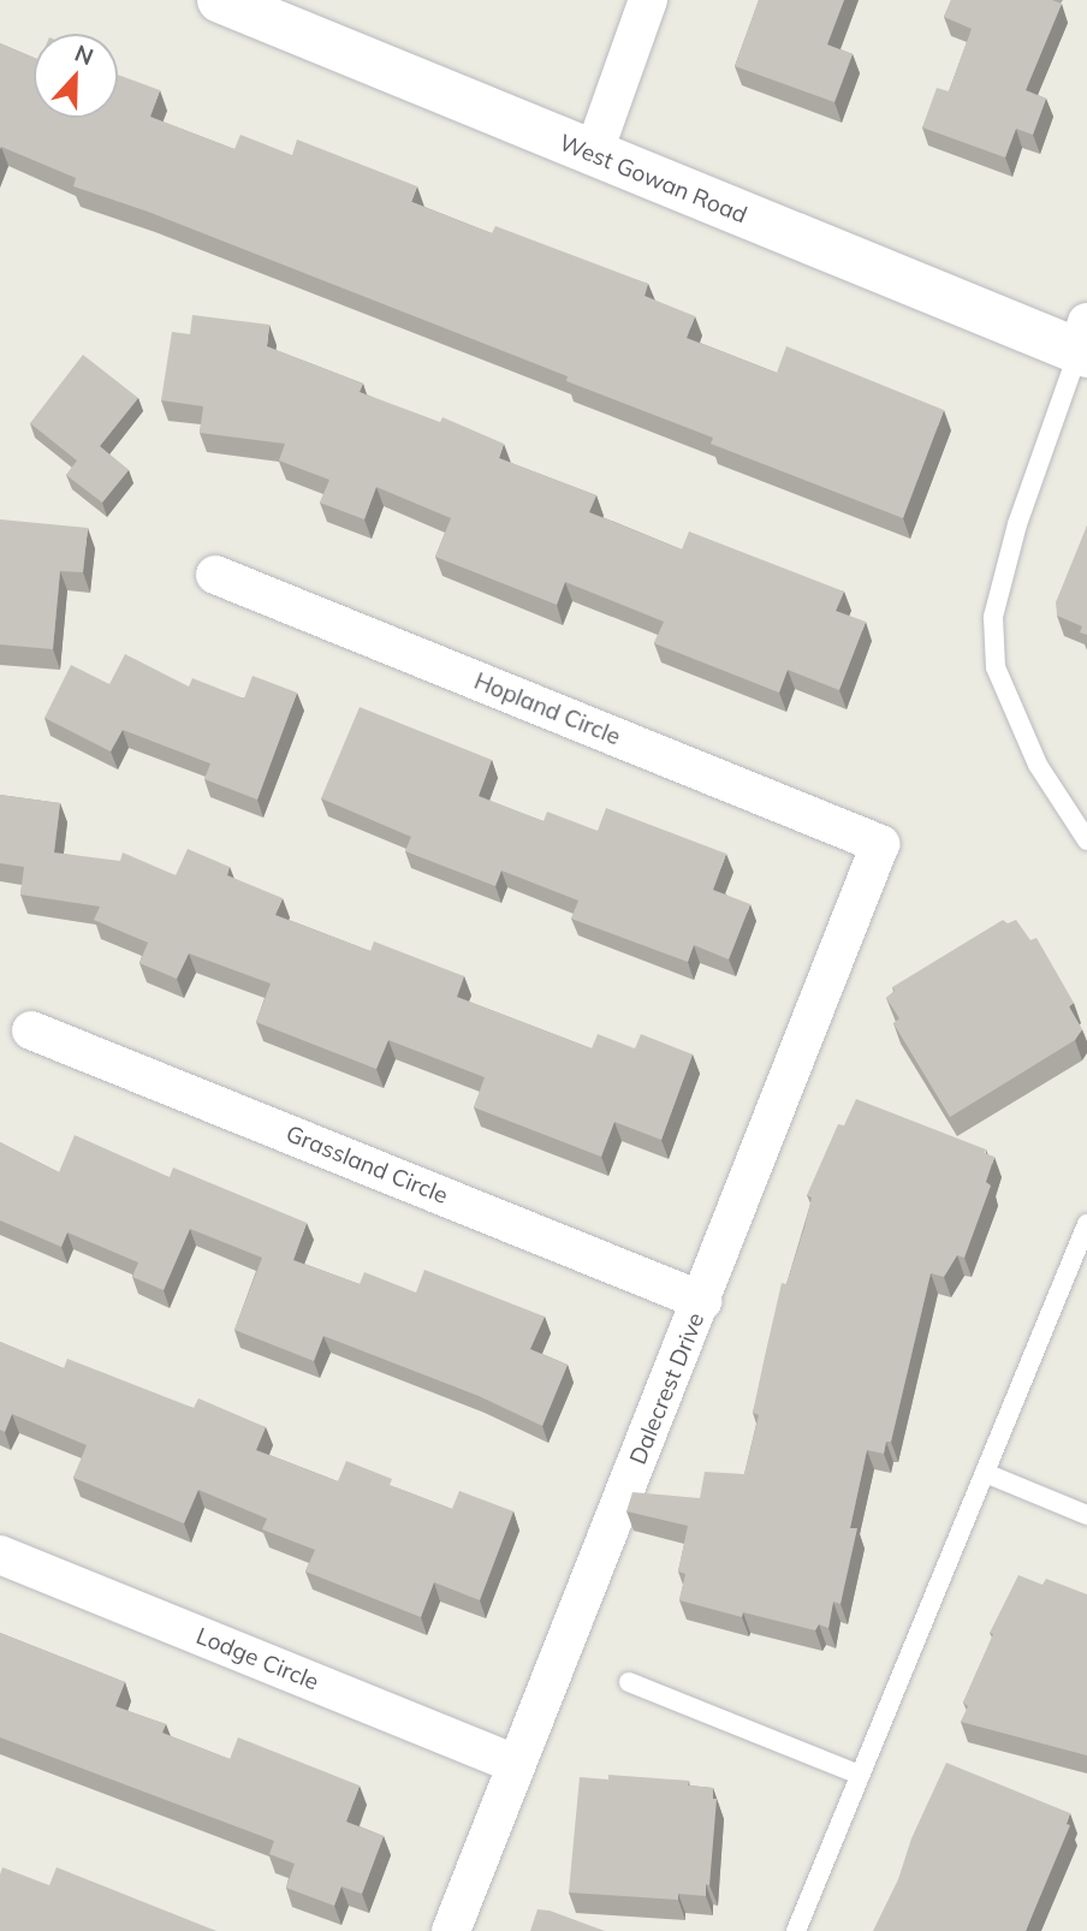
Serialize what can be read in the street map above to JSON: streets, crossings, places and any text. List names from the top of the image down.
{
  "streets": {
    "street": [
      "West Gowan Road",
      "Hopland Circle",
      "Grassland Circle",
      "Dalecrest Drive",
      "Lodge Circle"
    ]
  },
  "crossings": [
    ["Hopland Circle", "Dalecrest Drive"],
    ["Grassland Circle", "Dalecrest Drive"],
    ["Dalecrest Drive", "Lodge Circle"]
  ],
  "north": "top"
}
